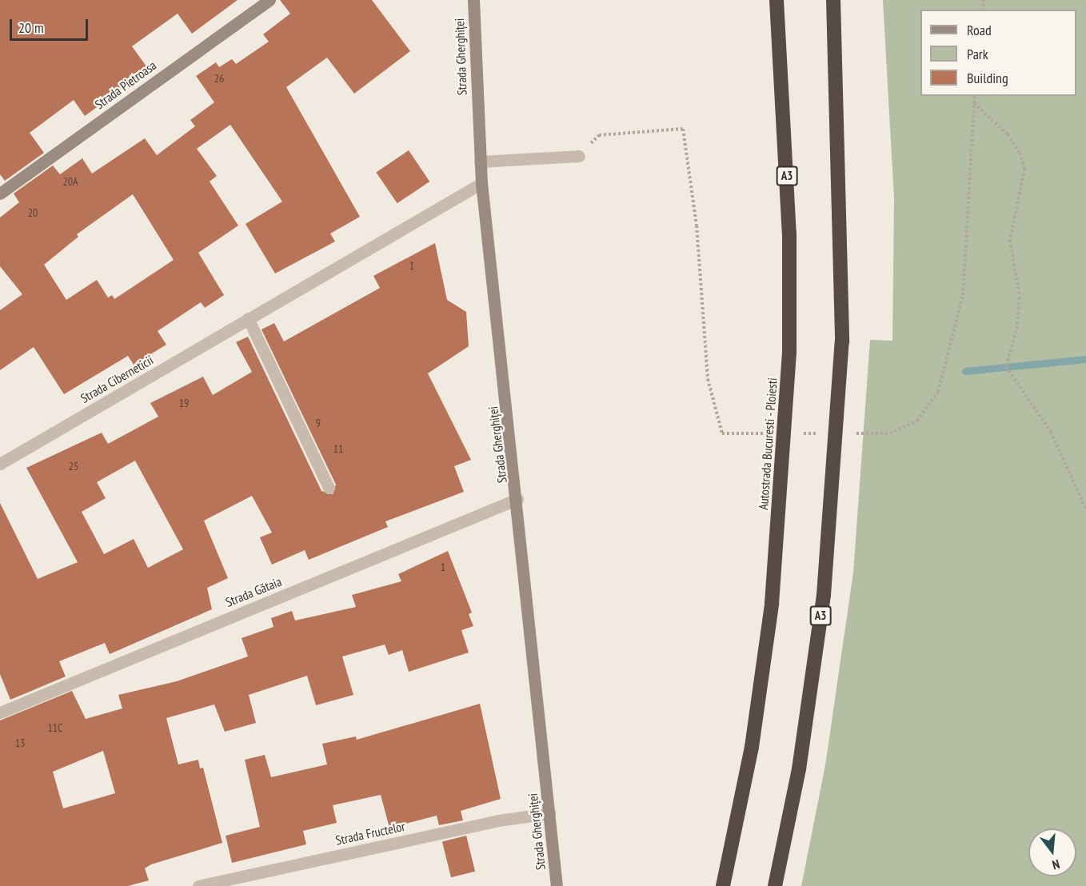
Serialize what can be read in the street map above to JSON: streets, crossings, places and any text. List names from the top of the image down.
{
  "streets": {
    "highway": ["A3", "Autostrada Bucuresti - Ploiesti"],
    "street": [
      "Strada Gherghiței",
      "Strada Pietroasa",
      "Strada Ciberneticii",
      "Strada Gătaia",
      "Strada Fructelor"
    ]
  },
  "crossings": [
    ["Strada Gherghiței", "Strada Ciberneticii"],
    ["Strada Gherghiței", "Strada Gătaia"],
    ["Strada Gherghiței", "Strada Fructelor"]
  ],
  "house_numbers": [
    "26",
    "20A",
    "20",
    "1",
    "19",
    "9",
    "11",
    "25",
    "1",
    "11C",
    "13"
  ],
  "legend": ["Road", "Park", "Building"],
  "scale_bar": "20 m",
  "north": "bottom"
}
